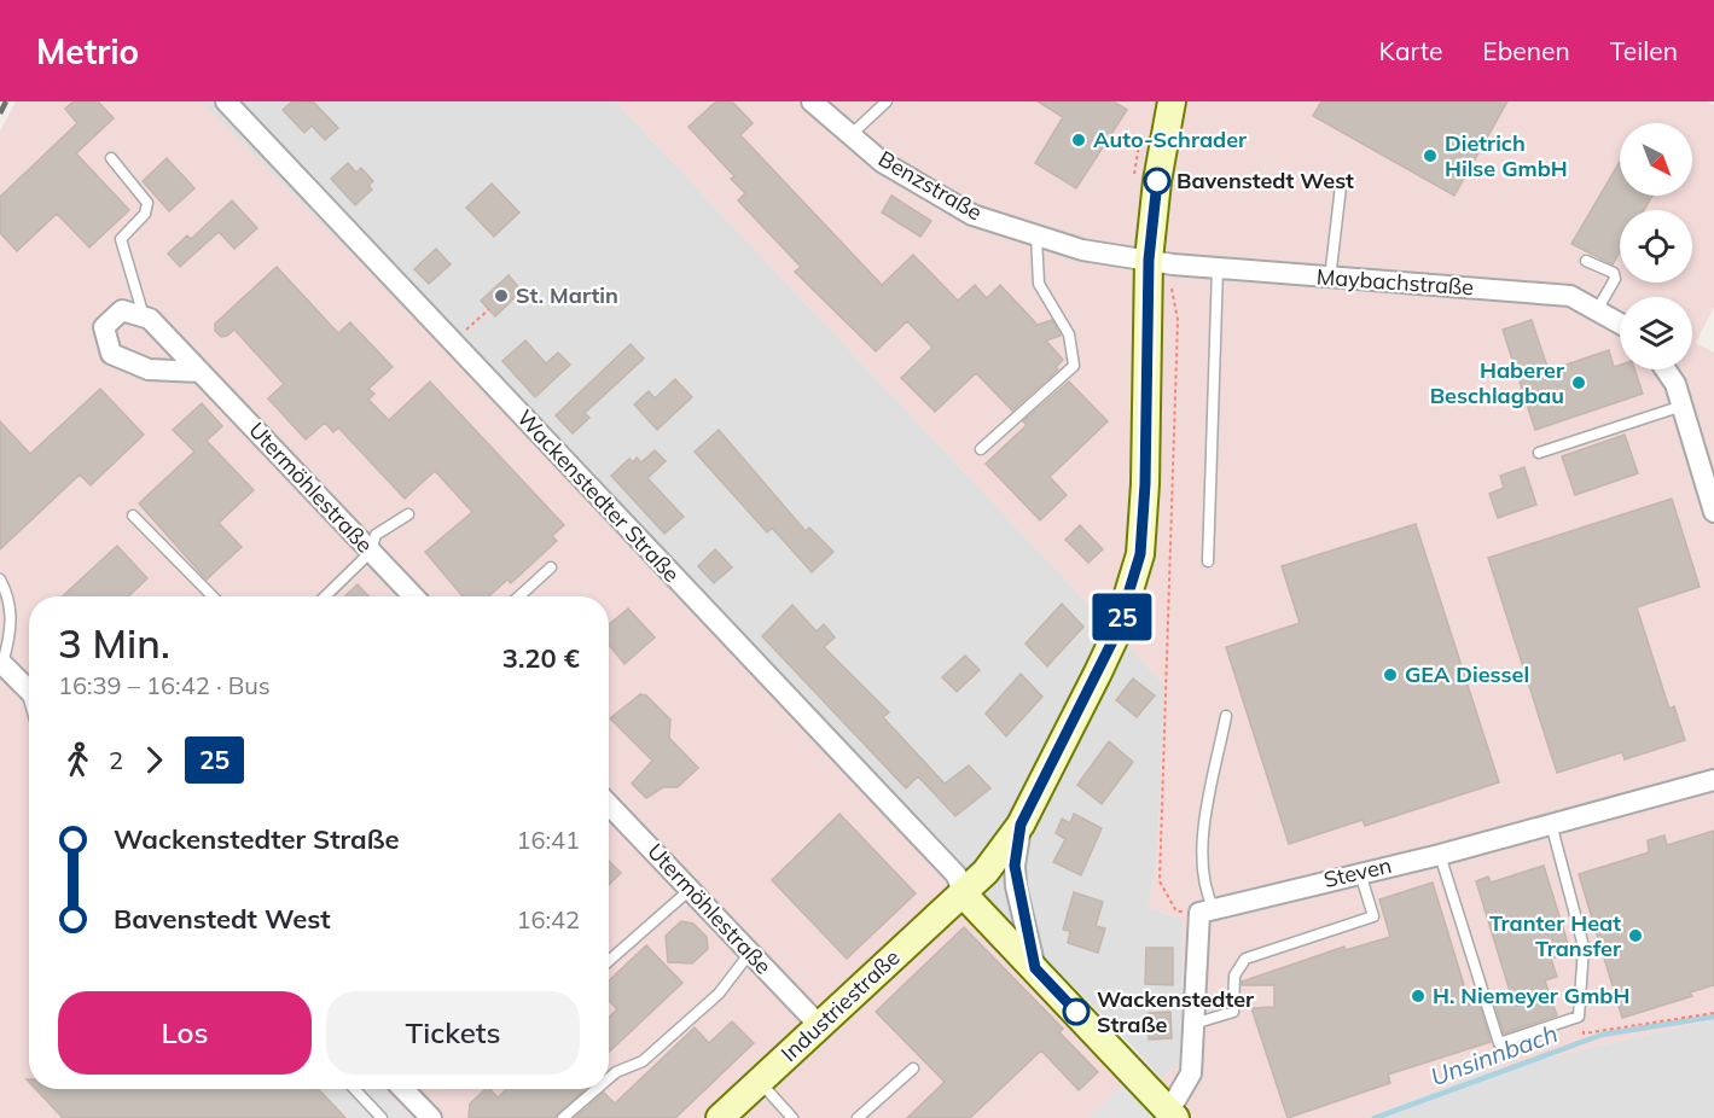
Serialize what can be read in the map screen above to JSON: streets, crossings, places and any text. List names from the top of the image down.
{
  "streets": {
    "street": [
      "Benzstraße",
      "Maybachstraße",
      "Utermöhlestraße",
      "Wackenstedter Straße",
      "Steven",
      "Industriestraße"
    ]
  },
  "crossings": [
    ["Benzstraße", "Maybachstraße"],
    ["Benzstraße", "Industriestraße"],
    ["Maybachstraße", "Industriestraße"],
    ["Utermöhlestraße", "Industriestraße"],
    ["Wackenstedter Straße", "Industriestraße"]
  ],
  "water": ["Unsinnbach"],
  "places": [
    "Auto-Schrader",
    "Dietrich Hilse GmbH",
    "Bavenstedt West",
    "St. Martin",
    "Haberer Beschlagbau",
    "GEA Diessel",
    "Tranter Heat Transfer",
    "H. Niemeyer GmbH",
    "Wackenstedter Straße"
  ],
  "lines": ["bus line 25"],
  "north": "bottom right",
  "page": {
    "header": "Metrio",
    "nav": ["Karte", "Ebenen", "Teilen"],
    "on_map": "25",
    "heading": ["3 Min.", "16:39 – 16:42 · Bus", "3.20 €"],
    "legs": ["2", "25"],
    "list": [
      {
        "name": "Wackenstedter Straße",
        "value": "16:41"
      },
      {
        "name": "Bavenstedt West",
        "value": "16:42"
      }
    ],
    "buttons": ["Los", "Tickets"]
  }
}
